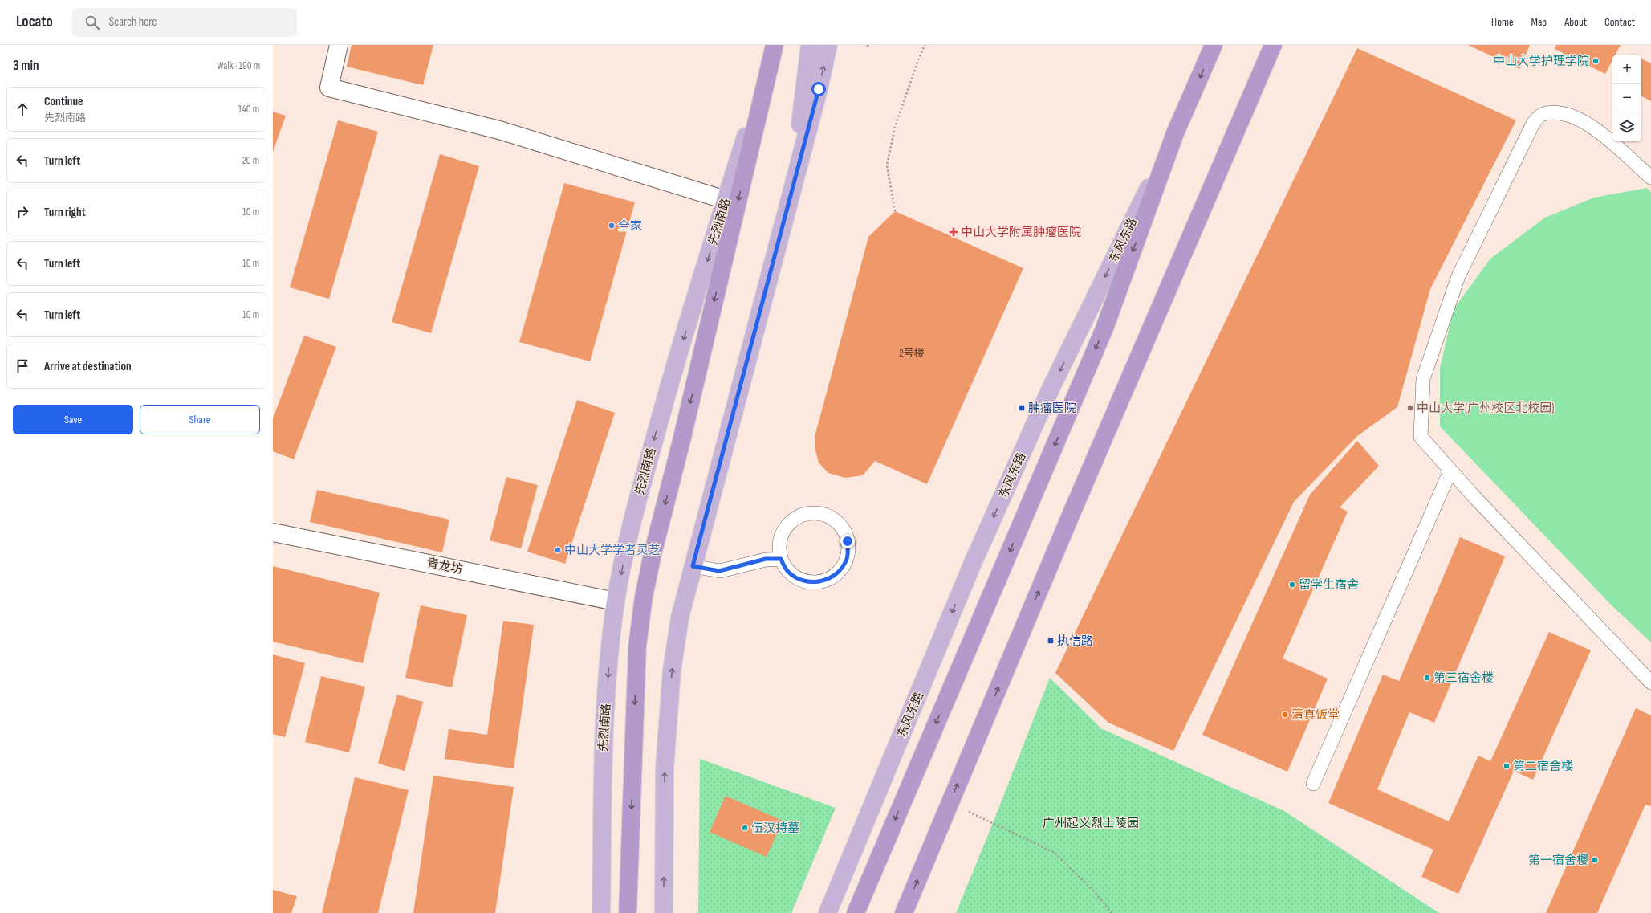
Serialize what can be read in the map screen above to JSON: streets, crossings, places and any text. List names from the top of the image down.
{
  "streets": {
    "highway": ["东风东路"],
    "main road": ["先烈南路"],
    "street": ["青龙坊"]
  },
  "crossings": [
    ["先烈南路", "青龙坊"]
  ],
  "parks": ["广州起义烈士陵园"],
  "places": {
    "other": [
      "中山大学护理学院",
      "全家",
      "中山大学(广州校区北校园)",
      "中山大学学者灵芝",
      "留学生宿舍",
      "第三宿舍楼",
      "清真饭堂",
      "第二宿舍楼",
      "伍汉持墓",
      "第一宿舍樓"
    ],
    "health": ["中山大学附属肿瘤医院"],
    "transit": ["肿瘤医院", "执信路"]
  },
  "house_numbers": ["2号楼"],
  "page": {
    "header": "Locato",
    "search": "Search here",
    "nav": [
      "Home",
      "Map",
      "About",
      "Contact"
    ],
    "heading": ["3 min", "Walk · 190 m"],
    "map_buttons": ["+", "−"],
    "list": [
      ["Continue", "先烈南路", "140 m"],
      ["Turn left", "20 m"],
      ["Turn right", "10 m"],
      ["Turn left", "10 m"],
      ["Turn left", "10 m"],
      "Arrive at destination"
    ],
    "buttons": ["Save", "Share"]
  }
}
